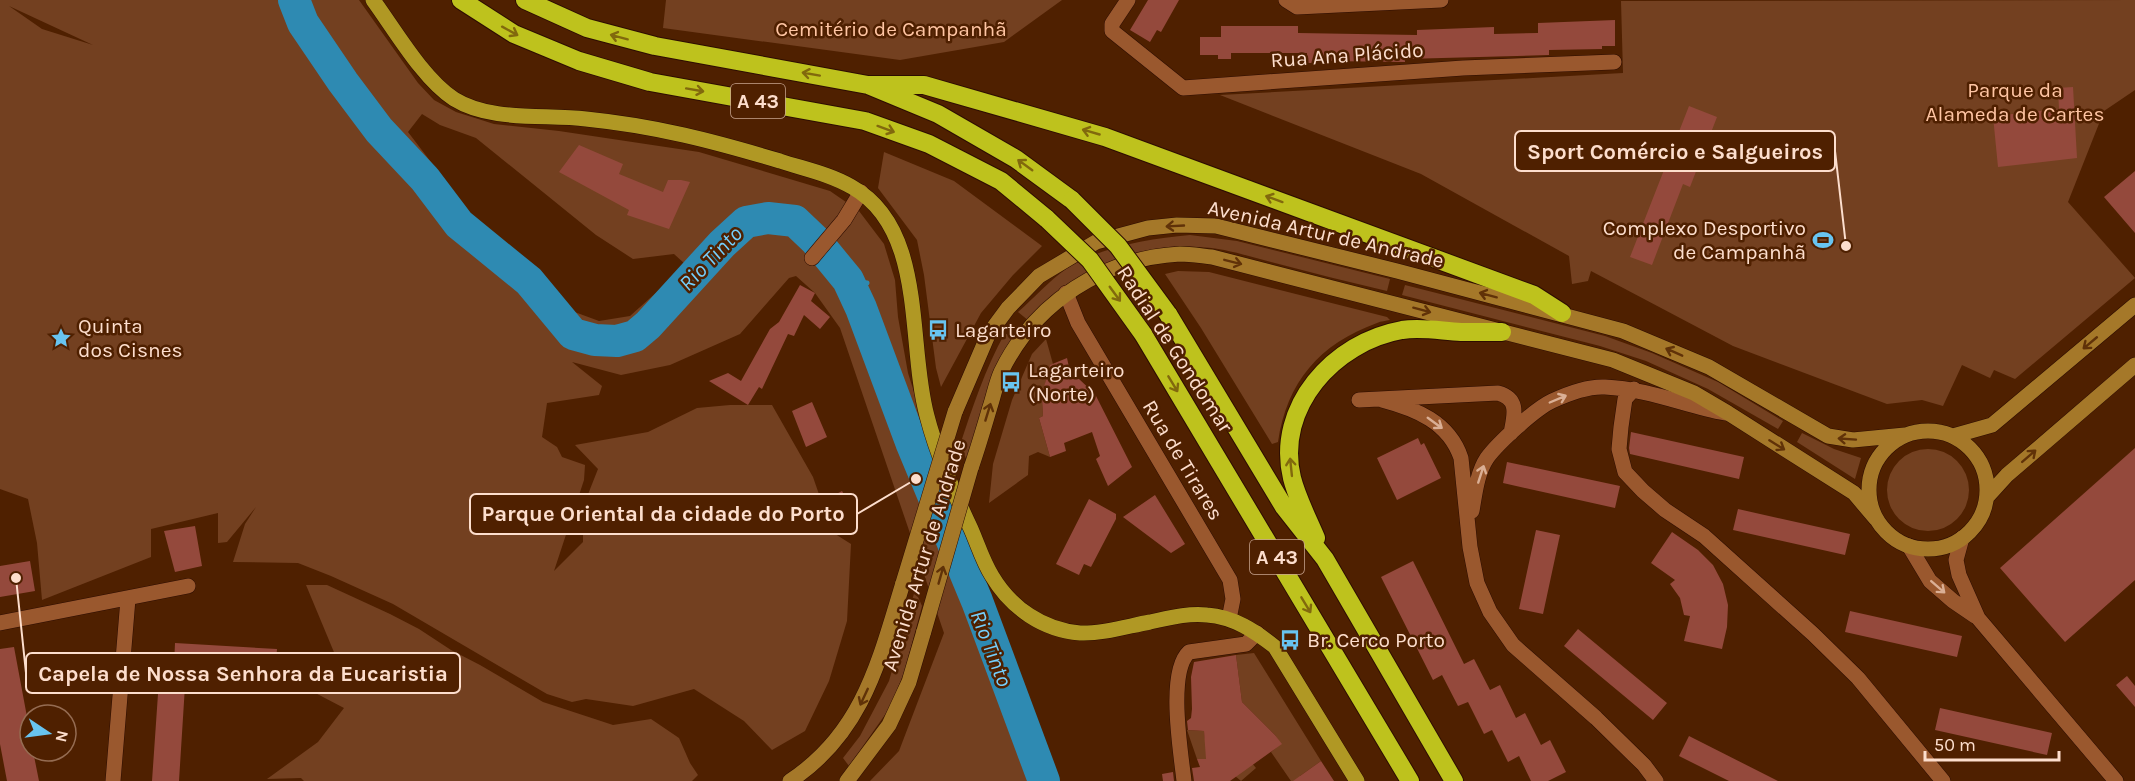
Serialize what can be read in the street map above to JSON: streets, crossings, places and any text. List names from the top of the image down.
{
  "streets": {
    "highway": ["A 43", "Radial de Gondomar"],
    "main road": ["Avenida Artur de Andrade"],
    "street": ["Rua Ana Plácido", "Rua de Tirares"]
  },
  "crossings": [
    ["Avenida Artur de Andrade", "Rua de Tirares"]
  ],
  "water": ["Rio Tinto"],
  "parks": ["Cemitério de Campanhã", "Parque da Alameda de Cartes"],
  "places": {
    "sports": ["Complexo Desportivo de Campanhã"],
    "other": ["Sport Comércio e Salgueiros", "Parque Oriental da cidade do Porto", "Capela de Nossa Senhora da Eucaristia"],
    "bus stop": ["Lagarteiro", "Lagarteiro (Norte)", "Br. Cerco Porto"],
    "place": ["Quinta dos Cisnes"]
  },
  "scale_bar": "50 m",
  "north": "right"
}
